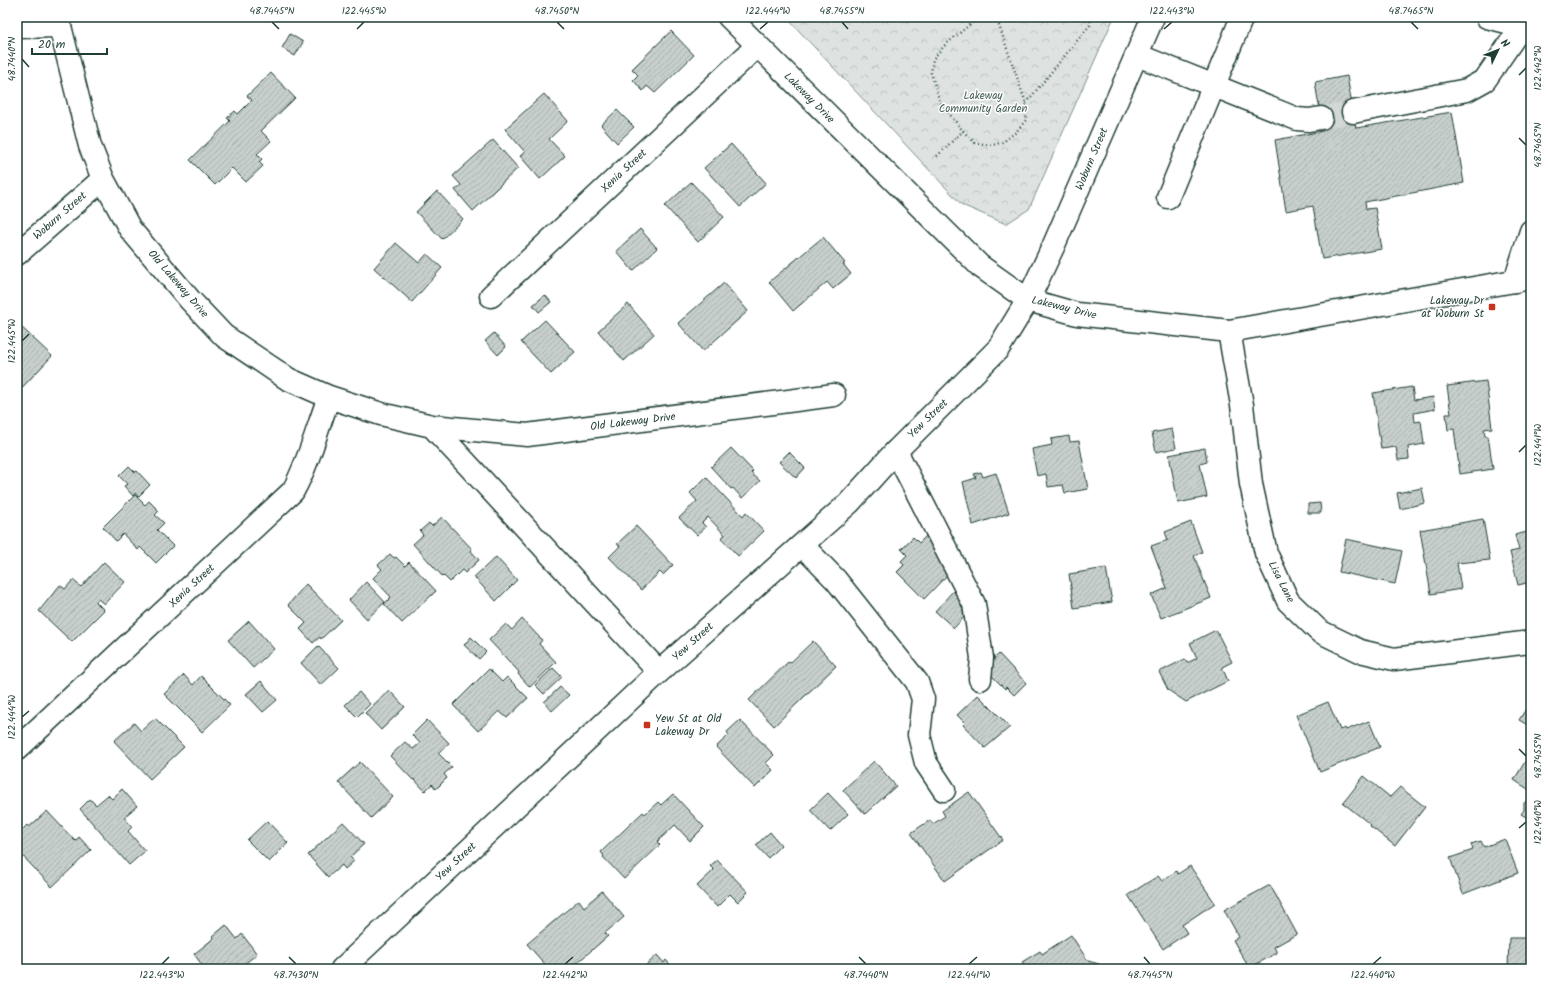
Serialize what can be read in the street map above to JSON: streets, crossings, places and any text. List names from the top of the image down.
{
  "streets": {
    "street": [
      "Lakeway Drive",
      "Woburn Street",
      "Xenia Street",
      "Old Lakeway Drive",
      "Yew Street",
      "Lisa Lane"
    ]
  },
  "crossings": [
    ["Lakeway Drive", "Woburn Street"],
    ["Lakeway Drive", "Xenia Street"],
    ["Lakeway Drive", "Yew Street"],
    ["Lakeway Drive", "Lisa Lane"],
    ["Woburn Street", "Old Lakeway Drive"],
    ["Woburn Street", "Yew Street"],
    ["Xenia Street", "Old Lakeway Drive"]
  ],
  "parks": ["Lakeway Community Garden"],
  "places": {
    "transit": ["Lakeway Dr at Woburn St", "Yew St at Old Lakeway Dr"]
  },
  "scale_bar": "20 m",
  "north": "top right",
  "coordinates": [
    "48.7445°N",
    "122.445°W",
    "48.7450°N",
    "122.444°W",
    "48.7455°N",
    "122.443°W",
    "48.7465°N",
    "48.7440°N",
    "122.442°W",
    "122.441°W",
    "122.440°W",
    "48.7430°N"
  ]
}
